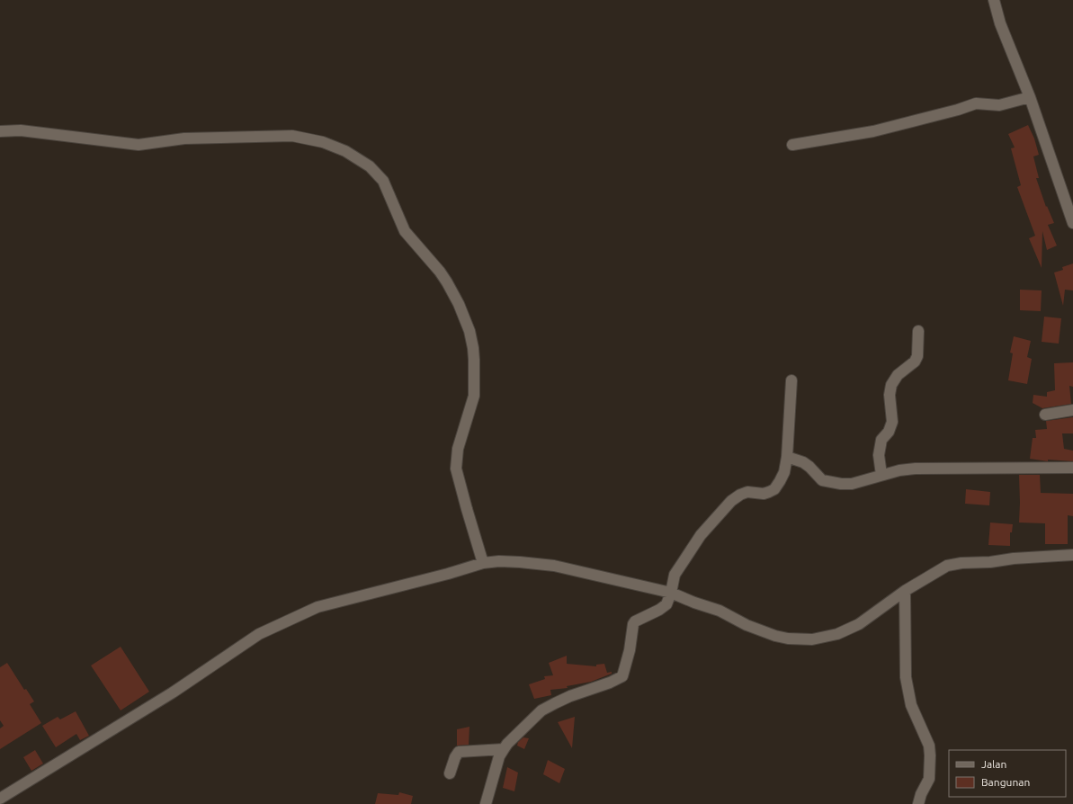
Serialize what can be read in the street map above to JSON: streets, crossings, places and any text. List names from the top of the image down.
{
  "legend": ["Jalan", "Bangunan"]
}
